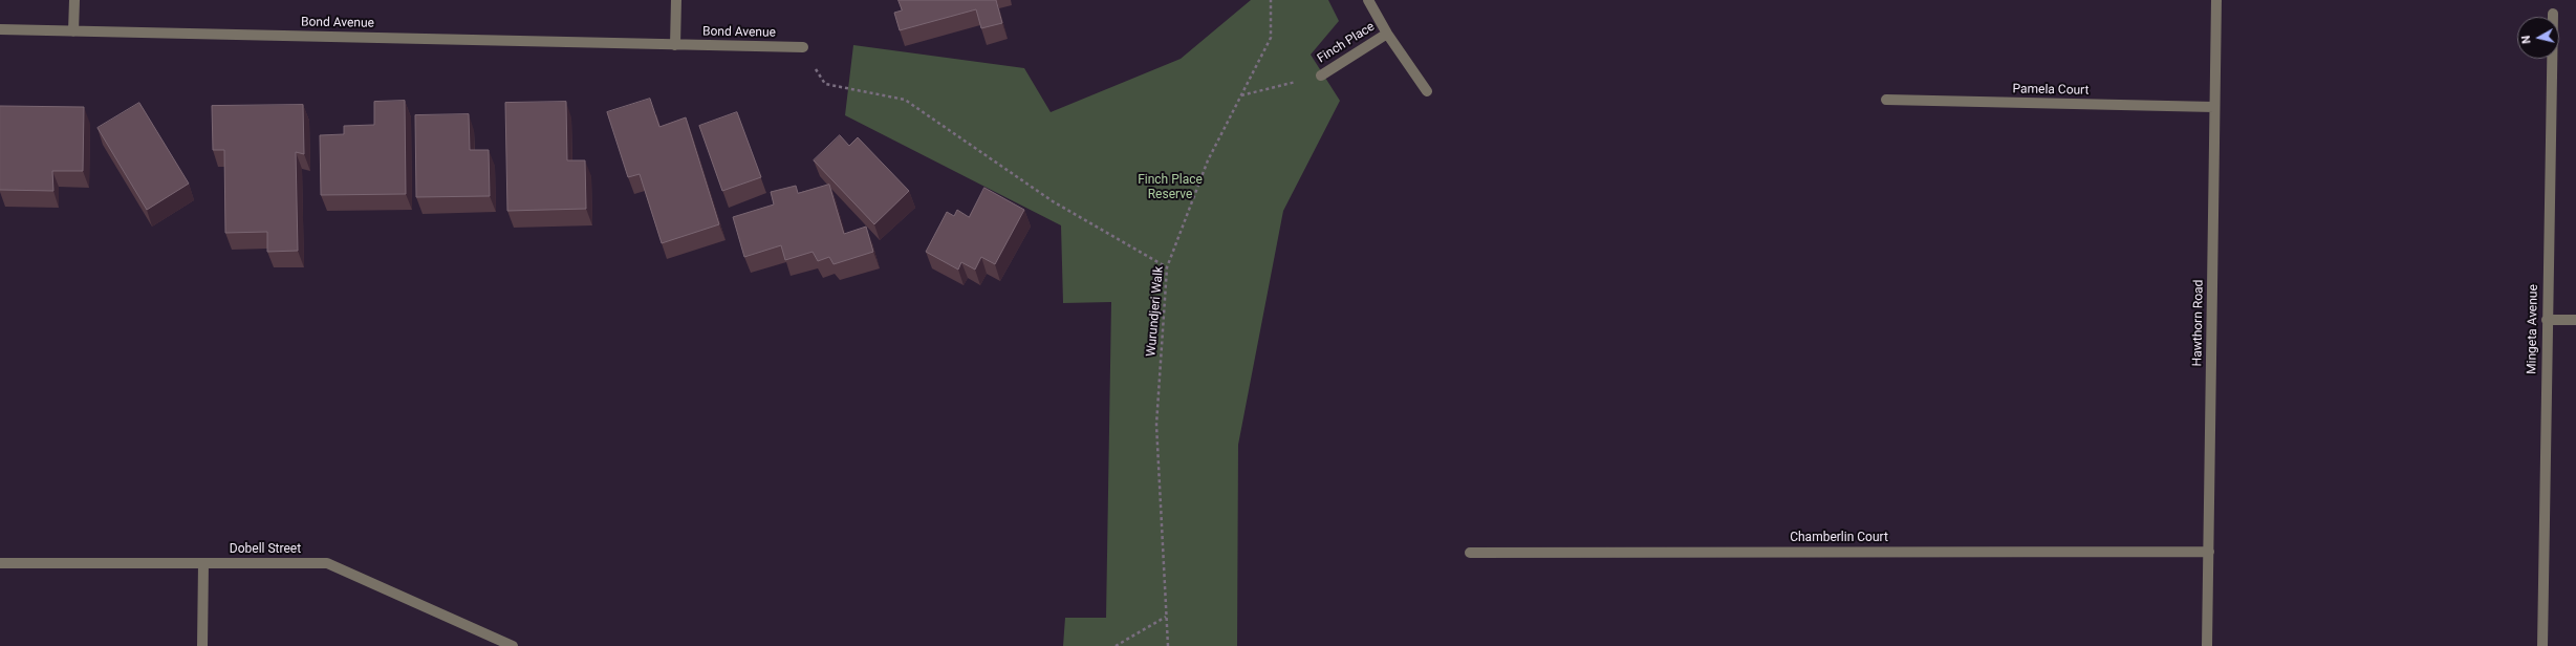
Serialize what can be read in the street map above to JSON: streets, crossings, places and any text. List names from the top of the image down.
{
  "streets": {
    "street": [
      "Bond Avenue",
      "Finch Place",
      "Pamela Court",
      "Hawthorn Road",
      "Mingeta Avenue",
      "Chamberlin Court",
      "Dobell Street"
    ],
    "path": ["Wurundjeri Walk"]
  },
  "crossings": [
    ["Pamela Court", "Hawthorn Road"],
    ["Hawthorn Road", "Chamberlin Court"]
  ],
  "parks": ["Finch Place Reserve"],
  "north": "left"
}
